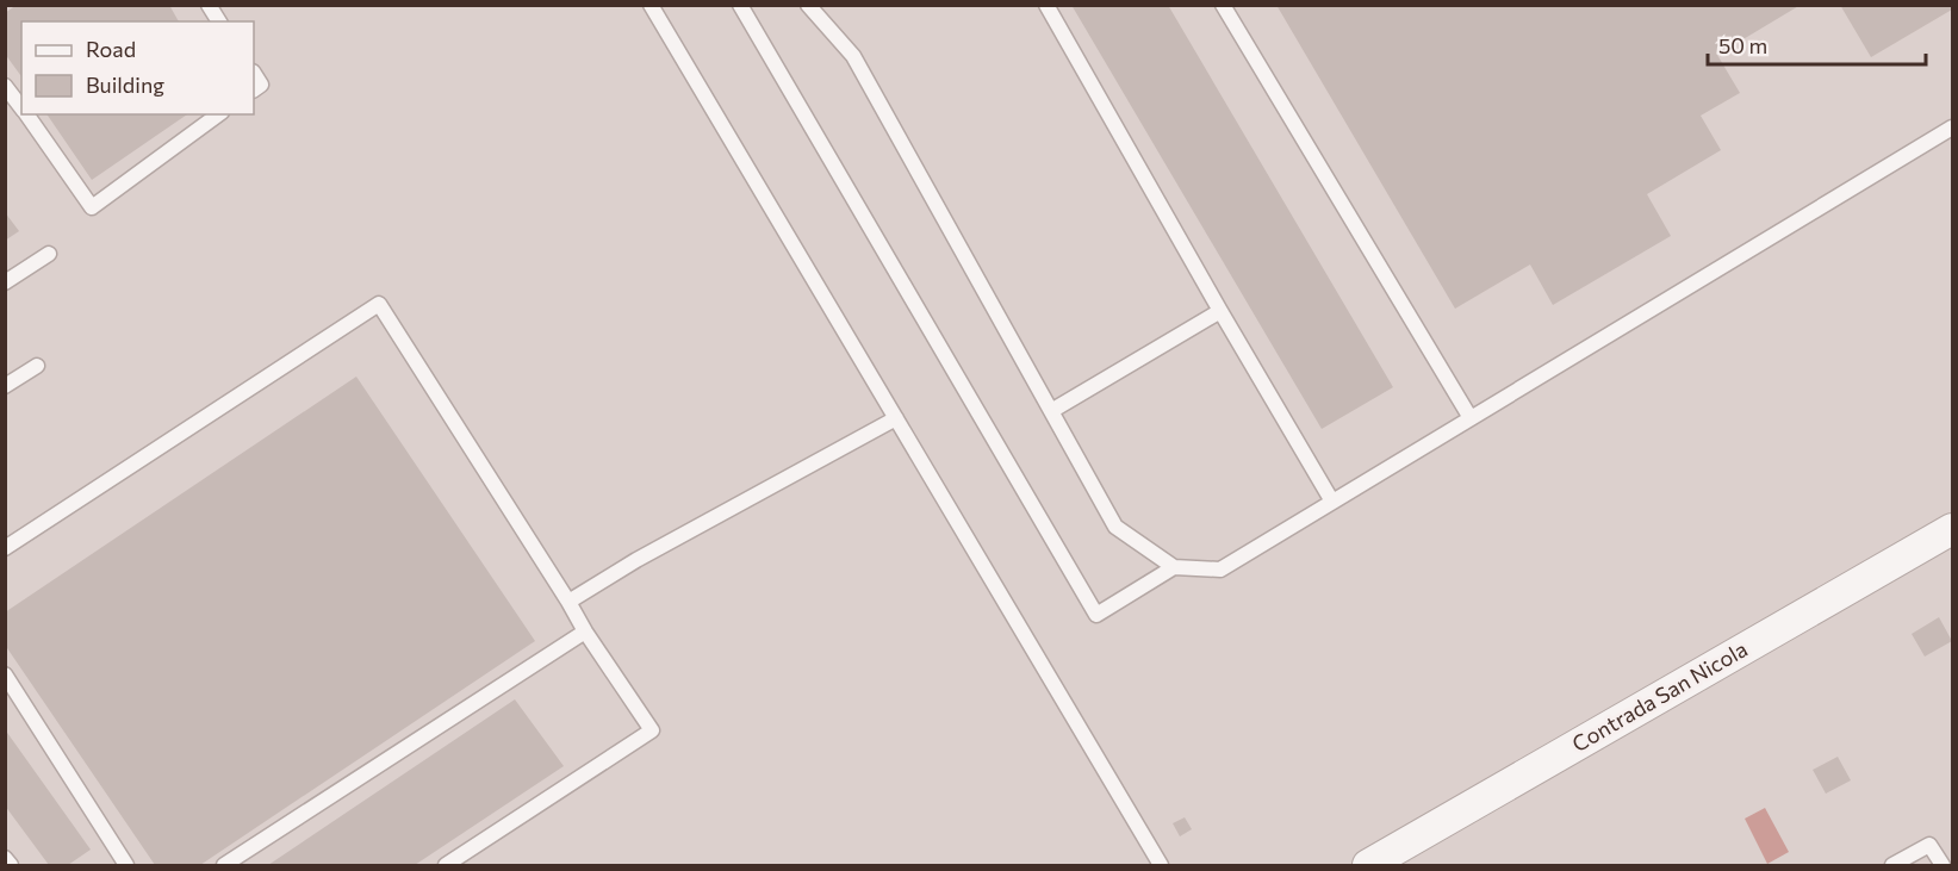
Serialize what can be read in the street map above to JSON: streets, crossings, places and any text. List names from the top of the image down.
{
  "streets": {
    "street": ["Contrada San Nicola"]
  },
  "legend": ["Road", "Building"],
  "scale_bar": "50 m"
}
